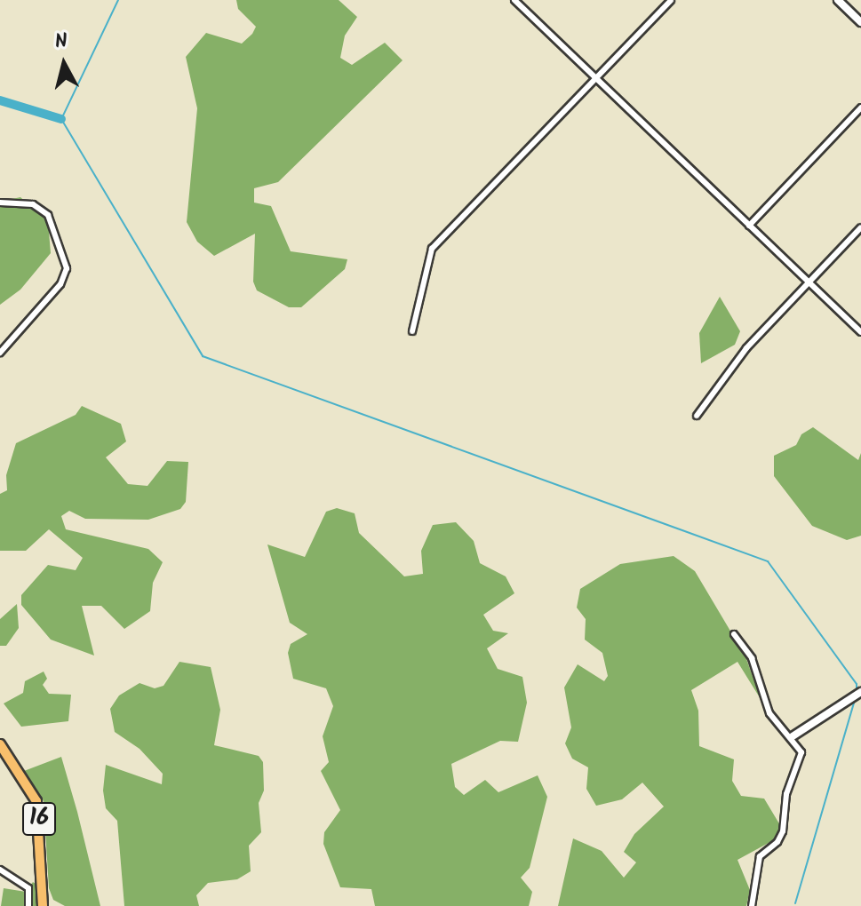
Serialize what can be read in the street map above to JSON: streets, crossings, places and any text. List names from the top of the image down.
{
  "streets": {
    "main road": ["16"]
  },
  "north": "top"
}
